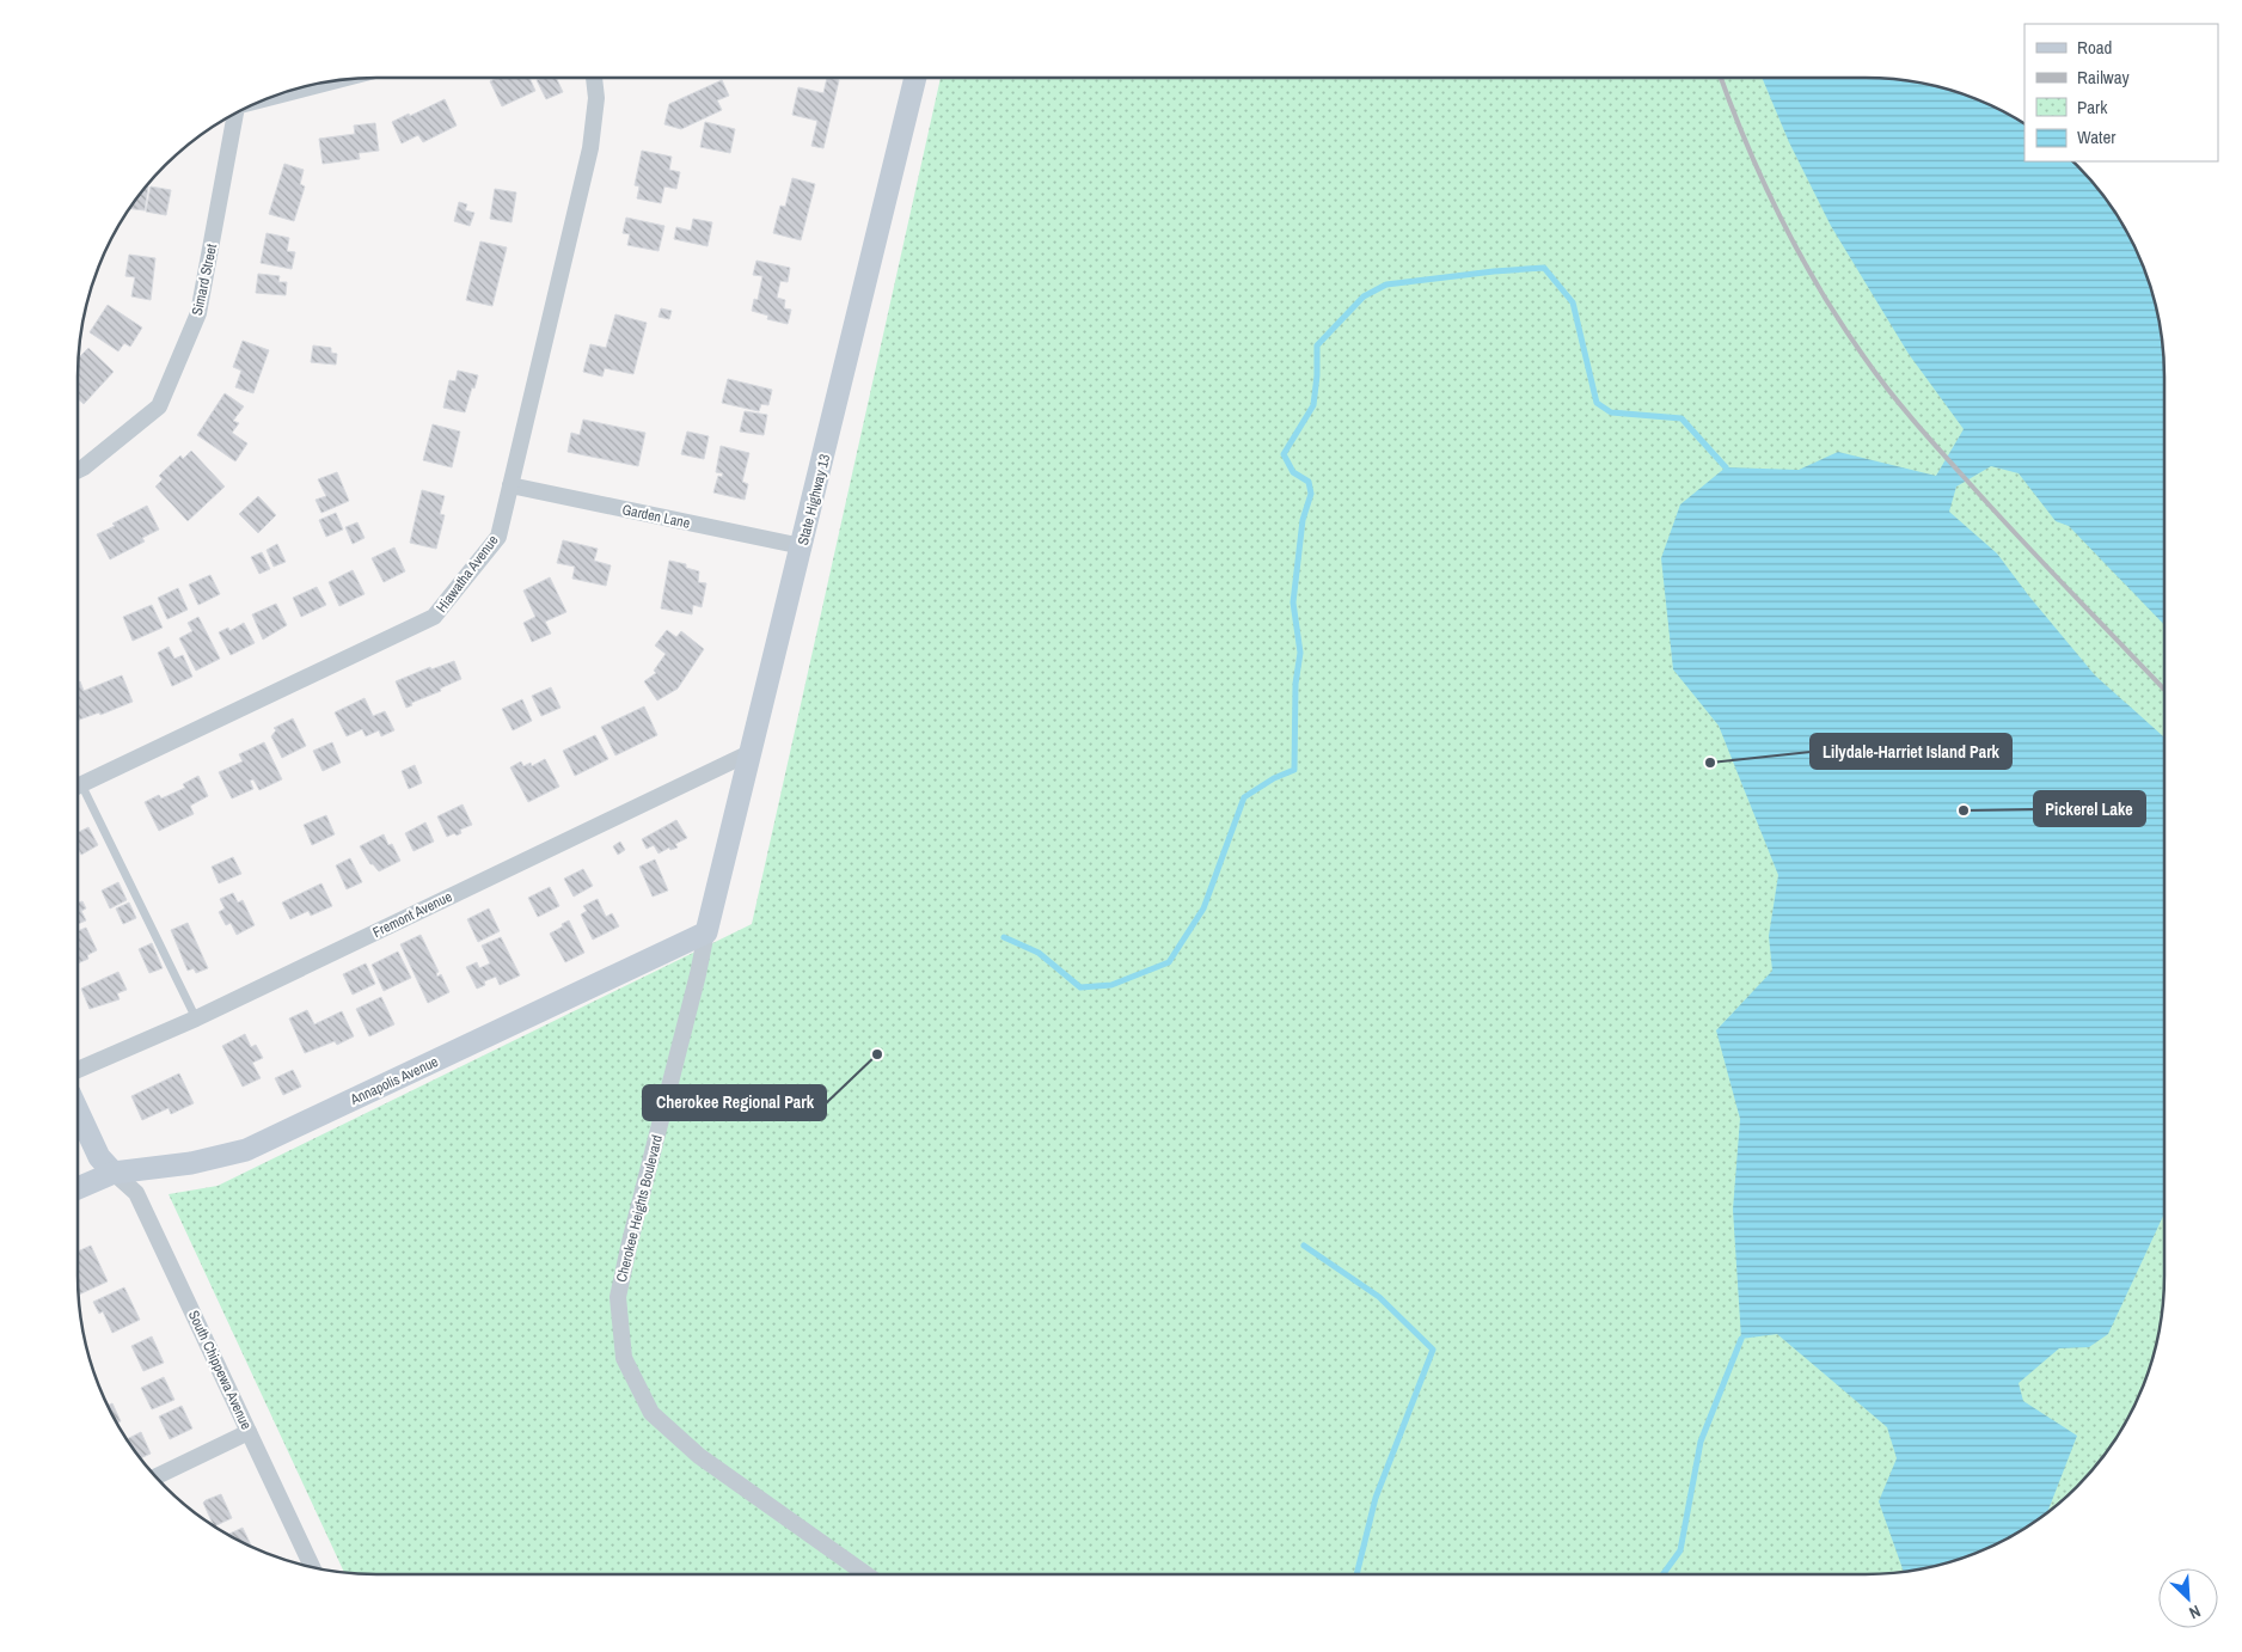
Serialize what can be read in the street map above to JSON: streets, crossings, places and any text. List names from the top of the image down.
{
  "streets": {
    "street": [
      "Simard Street",
      "State Highway 13",
      "Garden Lane",
      "Hiawatha Avenue",
      "Fremont Avenue",
      "Annapolis Avenue",
      "Cherokee Heights Boulevard",
      "South Chippewa Avenue"
    ]
  },
  "crossings": [
    ["State Highway 13", "Garden Lane"],
    ["State Highway 13", "Fremont Avenue"],
    ["State Highway 13", "Annapolis Avenue"],
    ["State Highway 13", "Cherokee Heights Boulevard"],
    ["Garden Lane", "Hiawatha Avenue"],
    ["Annapolis Avenue", "Cherokee Heights Boulevard"],
    ["Annapolis Avenue", "South Chippewa Avenue"]
  ],
  "places": ["Lilydale-Harriet Island Park", "Pickerel Lake", "Cherokee Regional Park"],
  "legend": [
    "Road",
    "Railway",
    "Park",
    "Water"
  ],
  "north": "bottom right"
}
